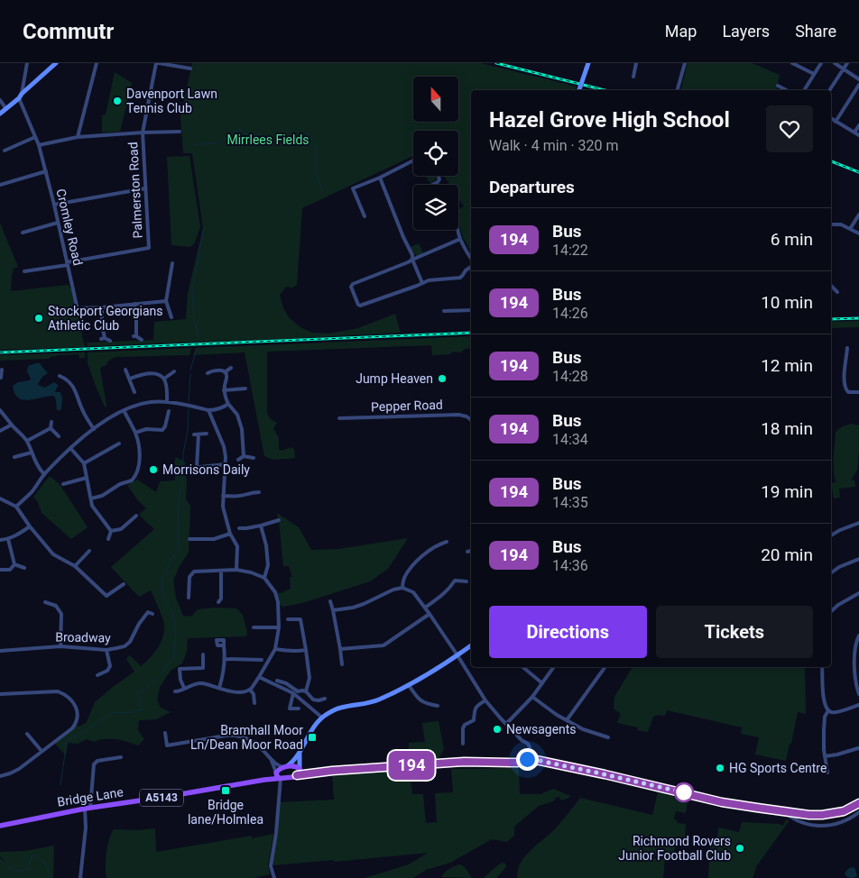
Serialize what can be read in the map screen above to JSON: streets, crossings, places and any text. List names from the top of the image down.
{
  "streets": {
    "main road": ["Bridge Lane", "A5143"],
    "street": [
      "Palmerston Road",
      "Cromley Road",
      "Pepper Road",
      "Broadway"
    ]
  },
  "crossings": [
    ["Palmerston Road", "Cromley Road"]
  ],
  "parks": ["Mirrlees Fields"],
  "places": {
    "other": [
      "Davenport Lawn Tennis Club",
      "Stockport Georgians Athletic Club",
      "Jump Heaven",
      "Morrisons Daily",
      "Newsagents",
      "HG Sports Centre",
      "Richmond Rovers Junior Football Club"
    ],
    "transit": ["Bramhall Moor Ln/Dean Moor Road", "Bridge lane/Holmlea"]
  },
  "lines": ["bus line 194"],
  "north": "top",
  "page": {
    "header": "Commutr",
    "nav": ["Map", "Layers", "Share"],
    "on_map": "194",
    "heading": [
      ["Hazel Grove High School", "Walk · 4 min · 320 m"],
      "Departures"
    ],
    "list": [
      {
        "mark": "194",
        "name": "Bus",
        "note": "14:22",
        "value": "6 min"
      },
      {
        "mark": "194",
        "name": "Bus",
        "note": "14:26",
        "value": "10 min"
      },
      {
        "mark": "194",
        "name": "Bus",
        "note": "14:28",
        "value": "12 min"
      },
      {
        "mark": "194",
        "name": "Bus",
        "note": "14:34",
        "value": "18 min"
      },
      {
        "mark": "194",
        "name": "Bus",
        "note": "14:35",
        "value": "19 min"
      },
      {
        "mark": "194",
        "name": "Bus",
        "note": "14:36",
        "value": "20 min"
      }
    ],
    "buttons": ["Directions", "Tickets"]
  }
}
